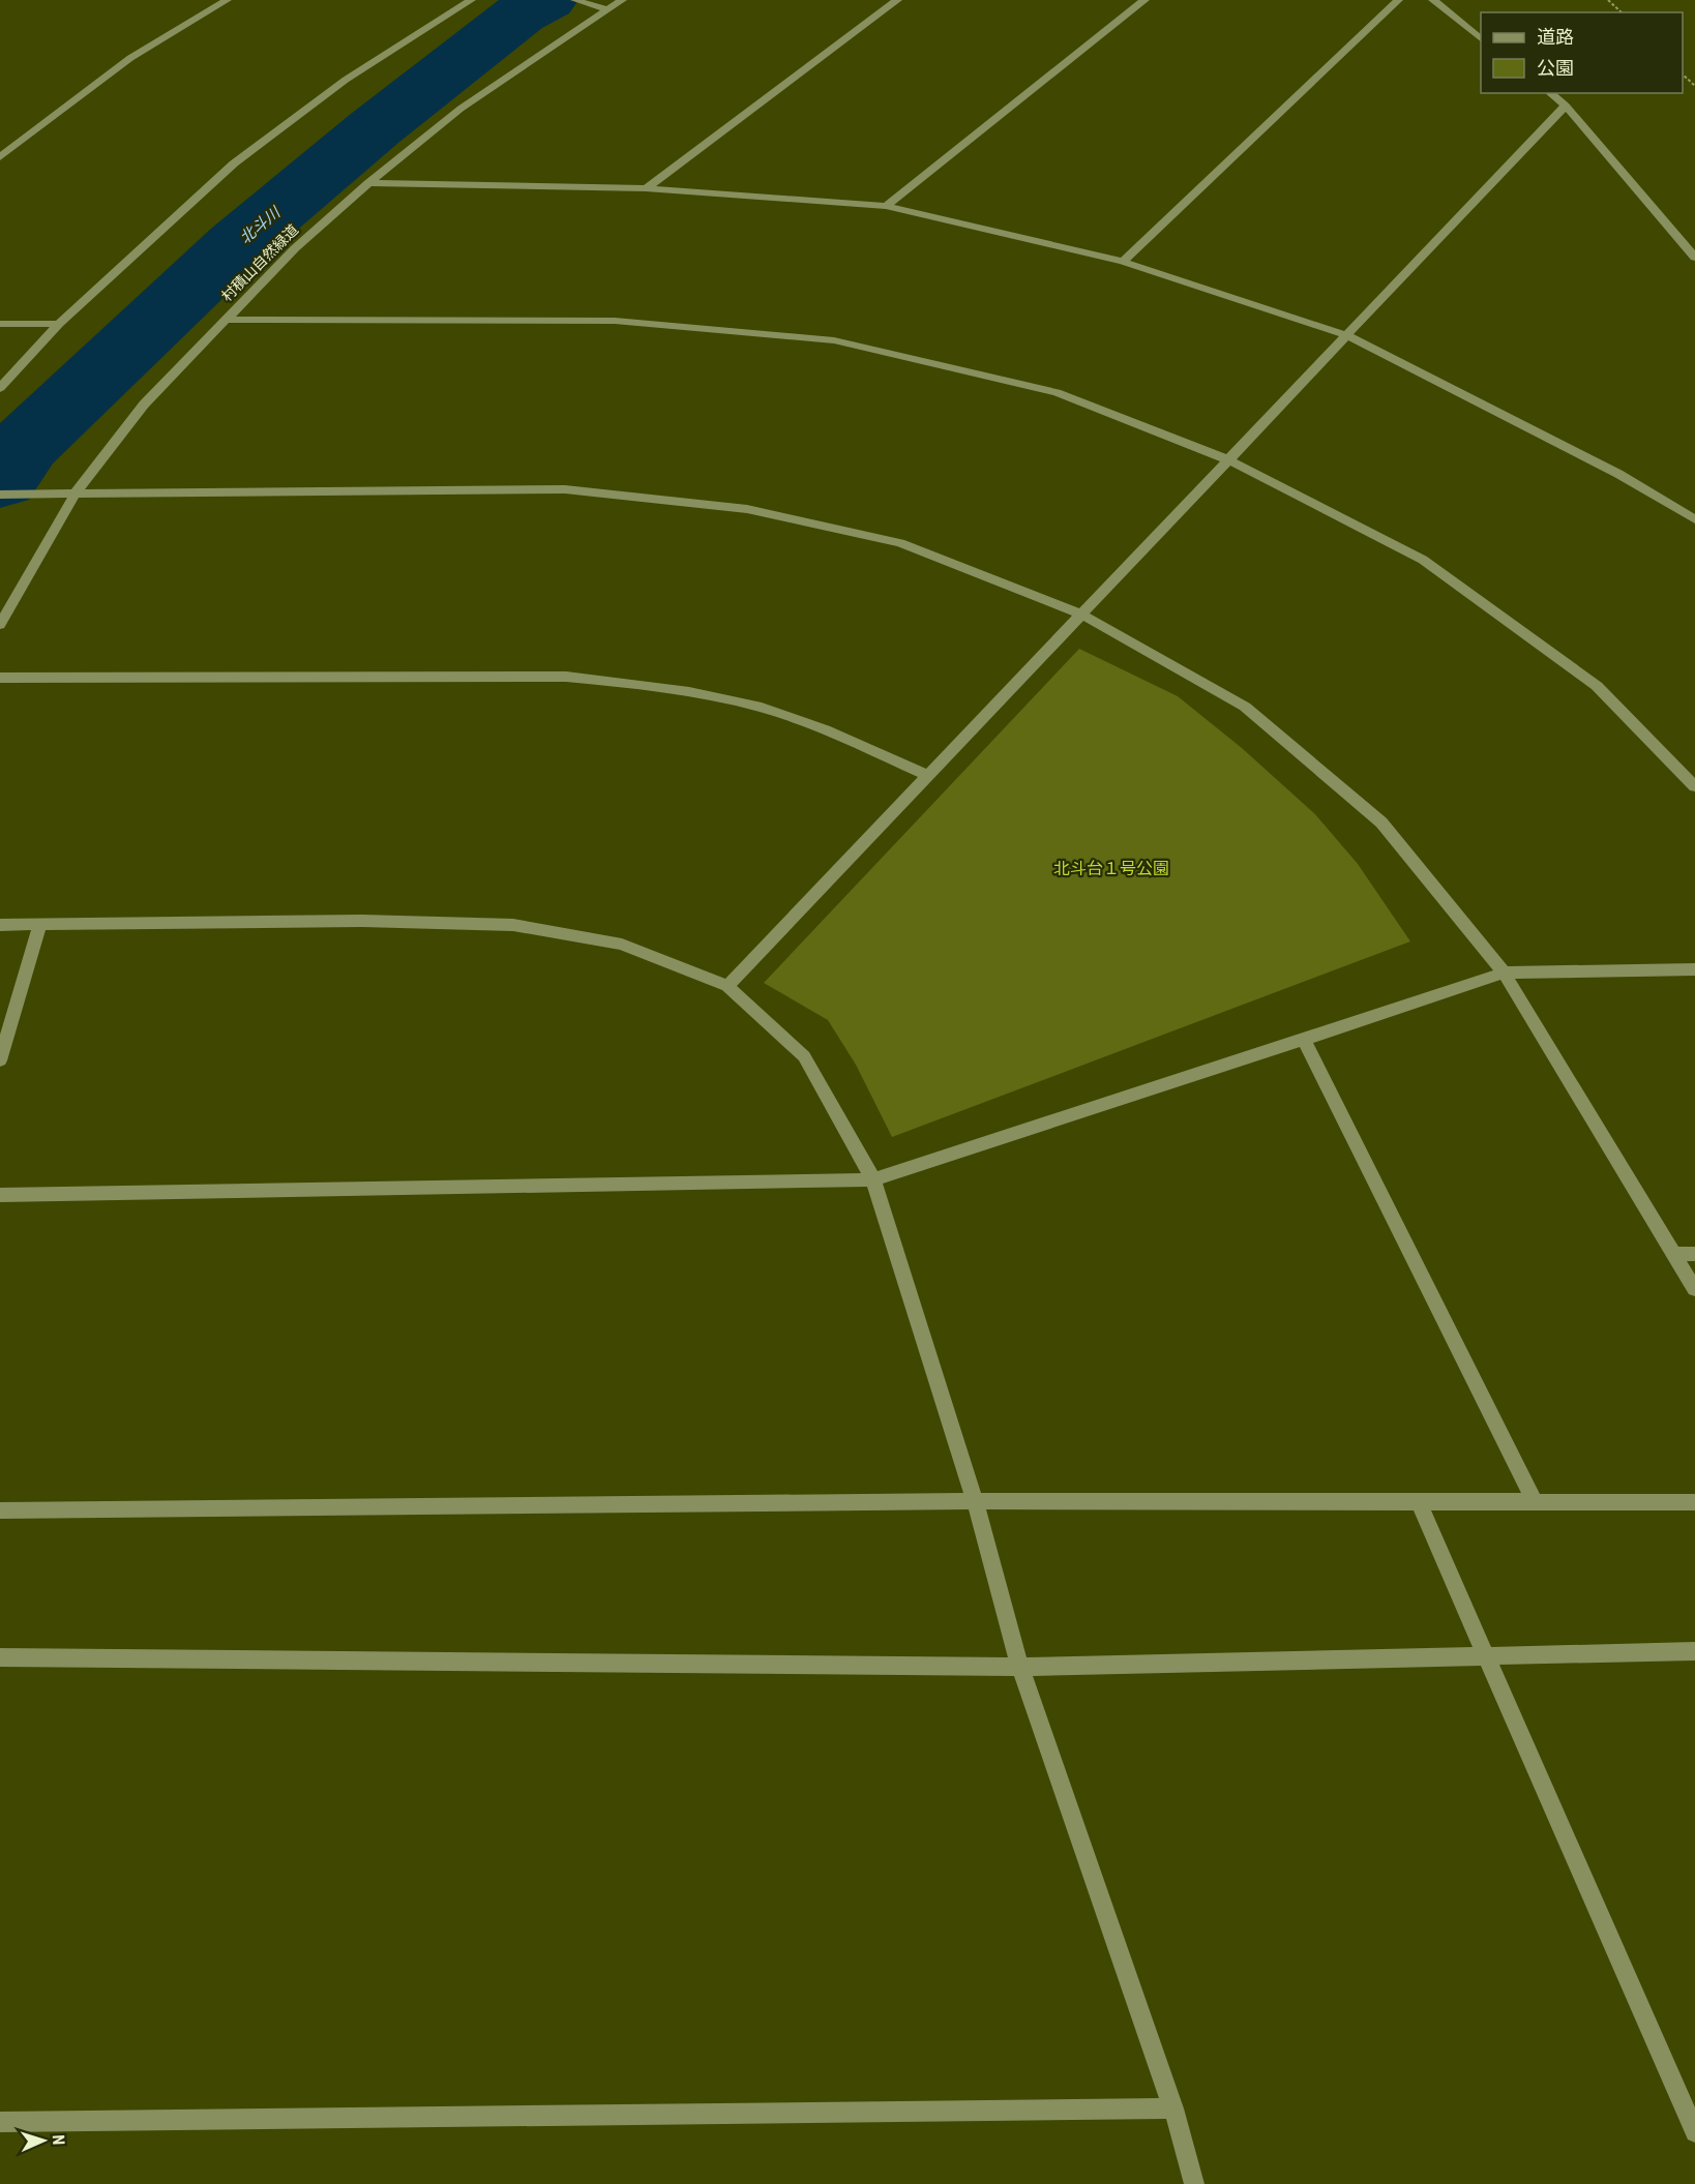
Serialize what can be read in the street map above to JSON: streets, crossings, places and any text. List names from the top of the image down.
{
  "streets": {
    "street": ["村積山自然緑道"]
  },
  "water": ["北斗川"],
  "parks": ["北斗台１号公園"],
  "legend": ["道路", "公園"],
  "north": "right"
}
